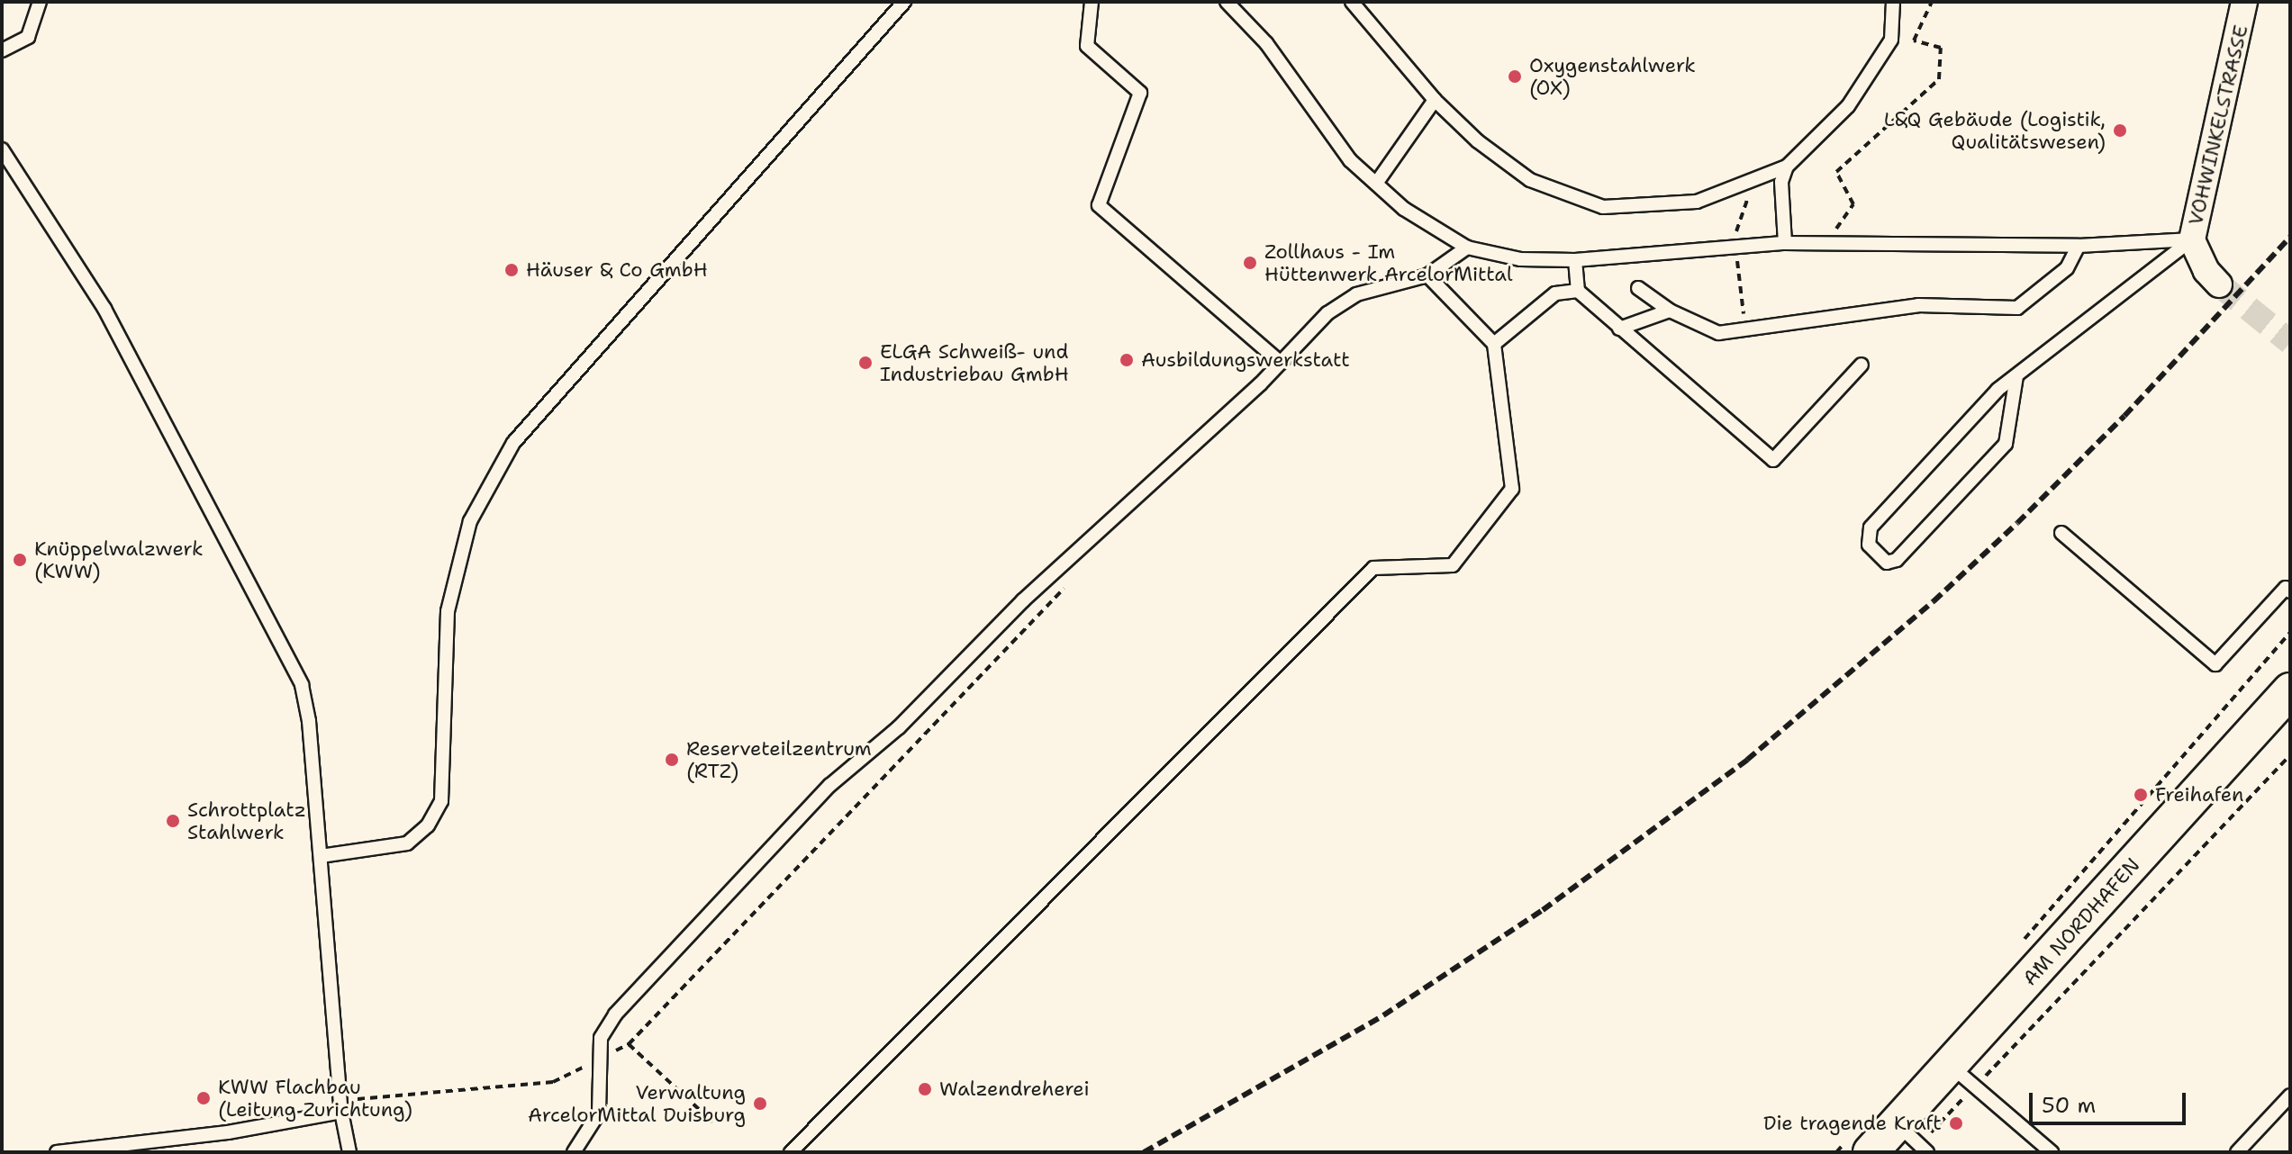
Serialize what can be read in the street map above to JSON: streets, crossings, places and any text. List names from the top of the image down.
{
  "streets": {
    "main road": ["AM NORDHAFEN"],
    "street": ["VOHWINKELSTRASSE"]
  },
  "places": [
    "Oxygenstahlwerk (OX)",
    "L&Q Gebäude (Logistik, Qualitätswesen)",
    "Zollhaus - Im Hüttenwerk ArcelorMittal",
    "Häuser & Co GmbH",
    "Ausbildungswerkstatt",
    "ELGA Schweiß- und Industriebau GmbH",
    "Knüppelwalzwerk (KWW)",
    "Reserveteilzentrum (RTZ)",
    "Freihafen",
    "Schrottplatz Stahlwerk",
    "Walzendreherei",
    "KWW Flachbau (Leitung Zurichtung)",
    "Verwaltung ArcelorMittal Duisburg",
    "Die tragende Kraft"
  ],
  "scale_bar": "50 m"
}
